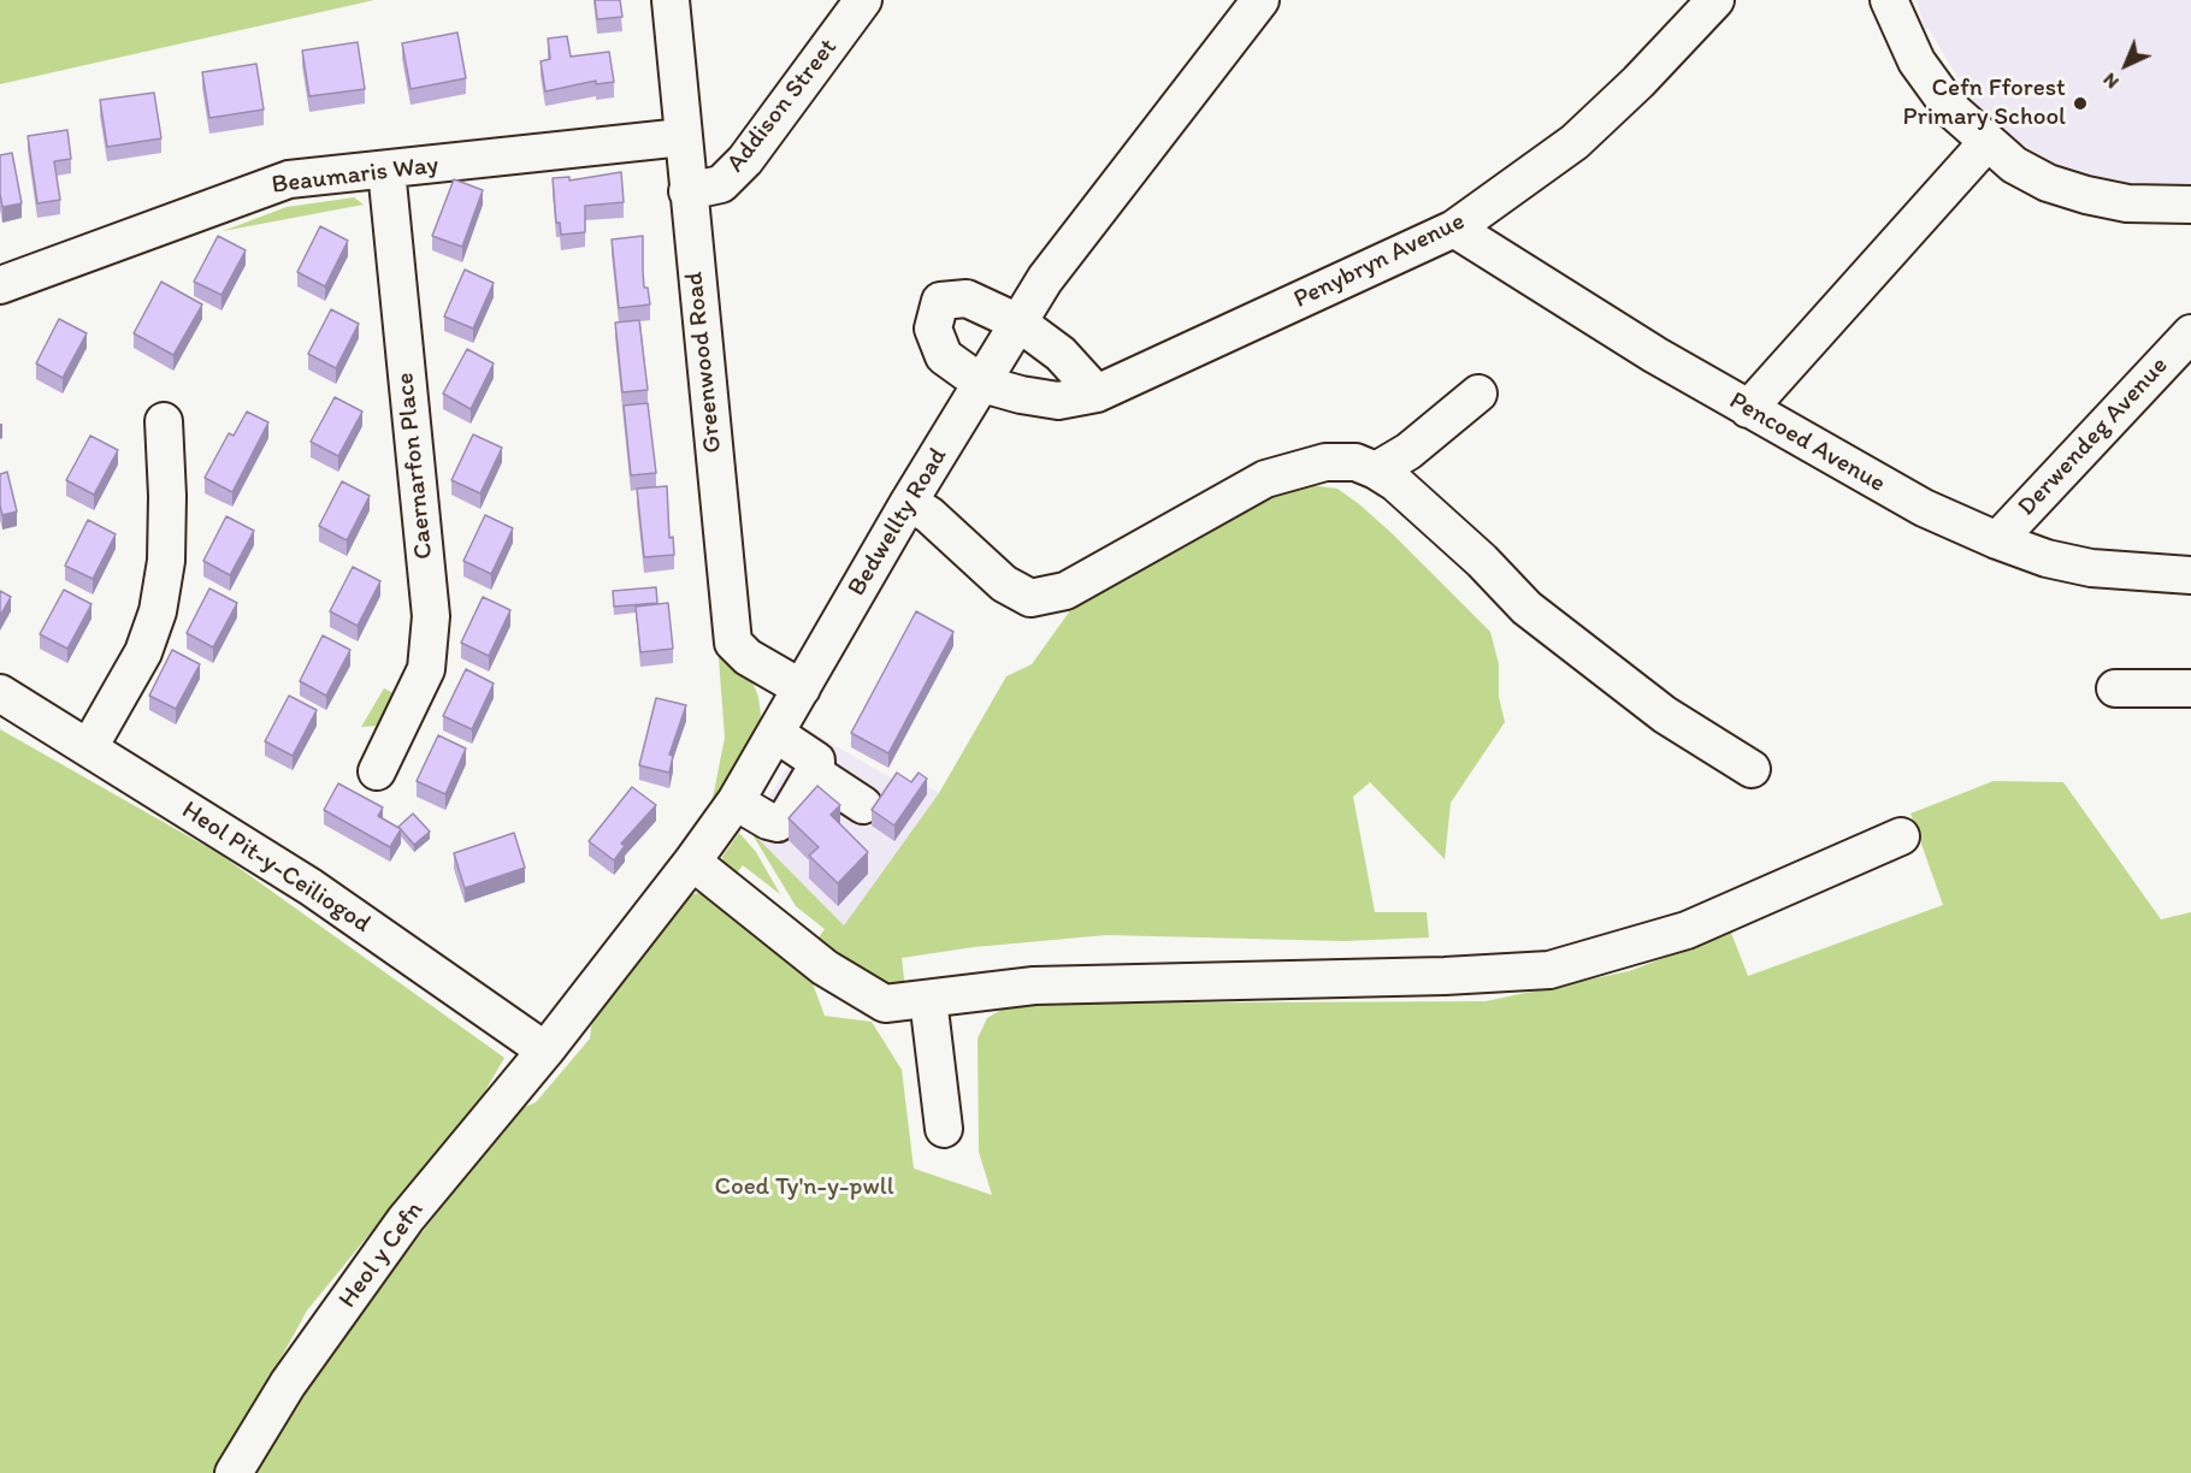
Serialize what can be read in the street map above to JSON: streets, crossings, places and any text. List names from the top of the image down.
{
  "streets": {
    "street": [
      "Addison Street",
      "Beaumaris Way",
      "Penybryn Avenue",
      "Greenwood Road",
      "Derwendeg Avenue",
      "Pencoed Avenue",
      "Caernarfon Place",
      "Bedwellty Road",
      "Heol Pit-y-Ceiliogod",
      "Heol y Cefn"
    ]
  },
  "crossings": [
    ["Addison Street", "Greenwood Road"],
    ["Beaumaris Way", "Greenwood Road"],
    ["Beaumaris Way", "Caernarfon Place"],
    ["Penybryn Avenue", "Pencoed Avenue"],
    ["Penybryn Avenue", "Bedwellty Road"],
    ["Greenwood Road", "Bedwellty Road"],
    ["Derwendeg Avenue", "Pencoed Avenue"],
    ["Bedwellty Road", "Heol Pit-y-Ceiliogod"],
    ["Bedwellty Road", "Heol y Cefn"],
    ["Heol Pit-y-Ceiliogod", "Heol y Cefn"]
  ],
  "parks": ["Coed Ty'n-y-pwll"],
  "places": ["Cefn Fforest Primary School"],
  "north": "bottom left"
}
